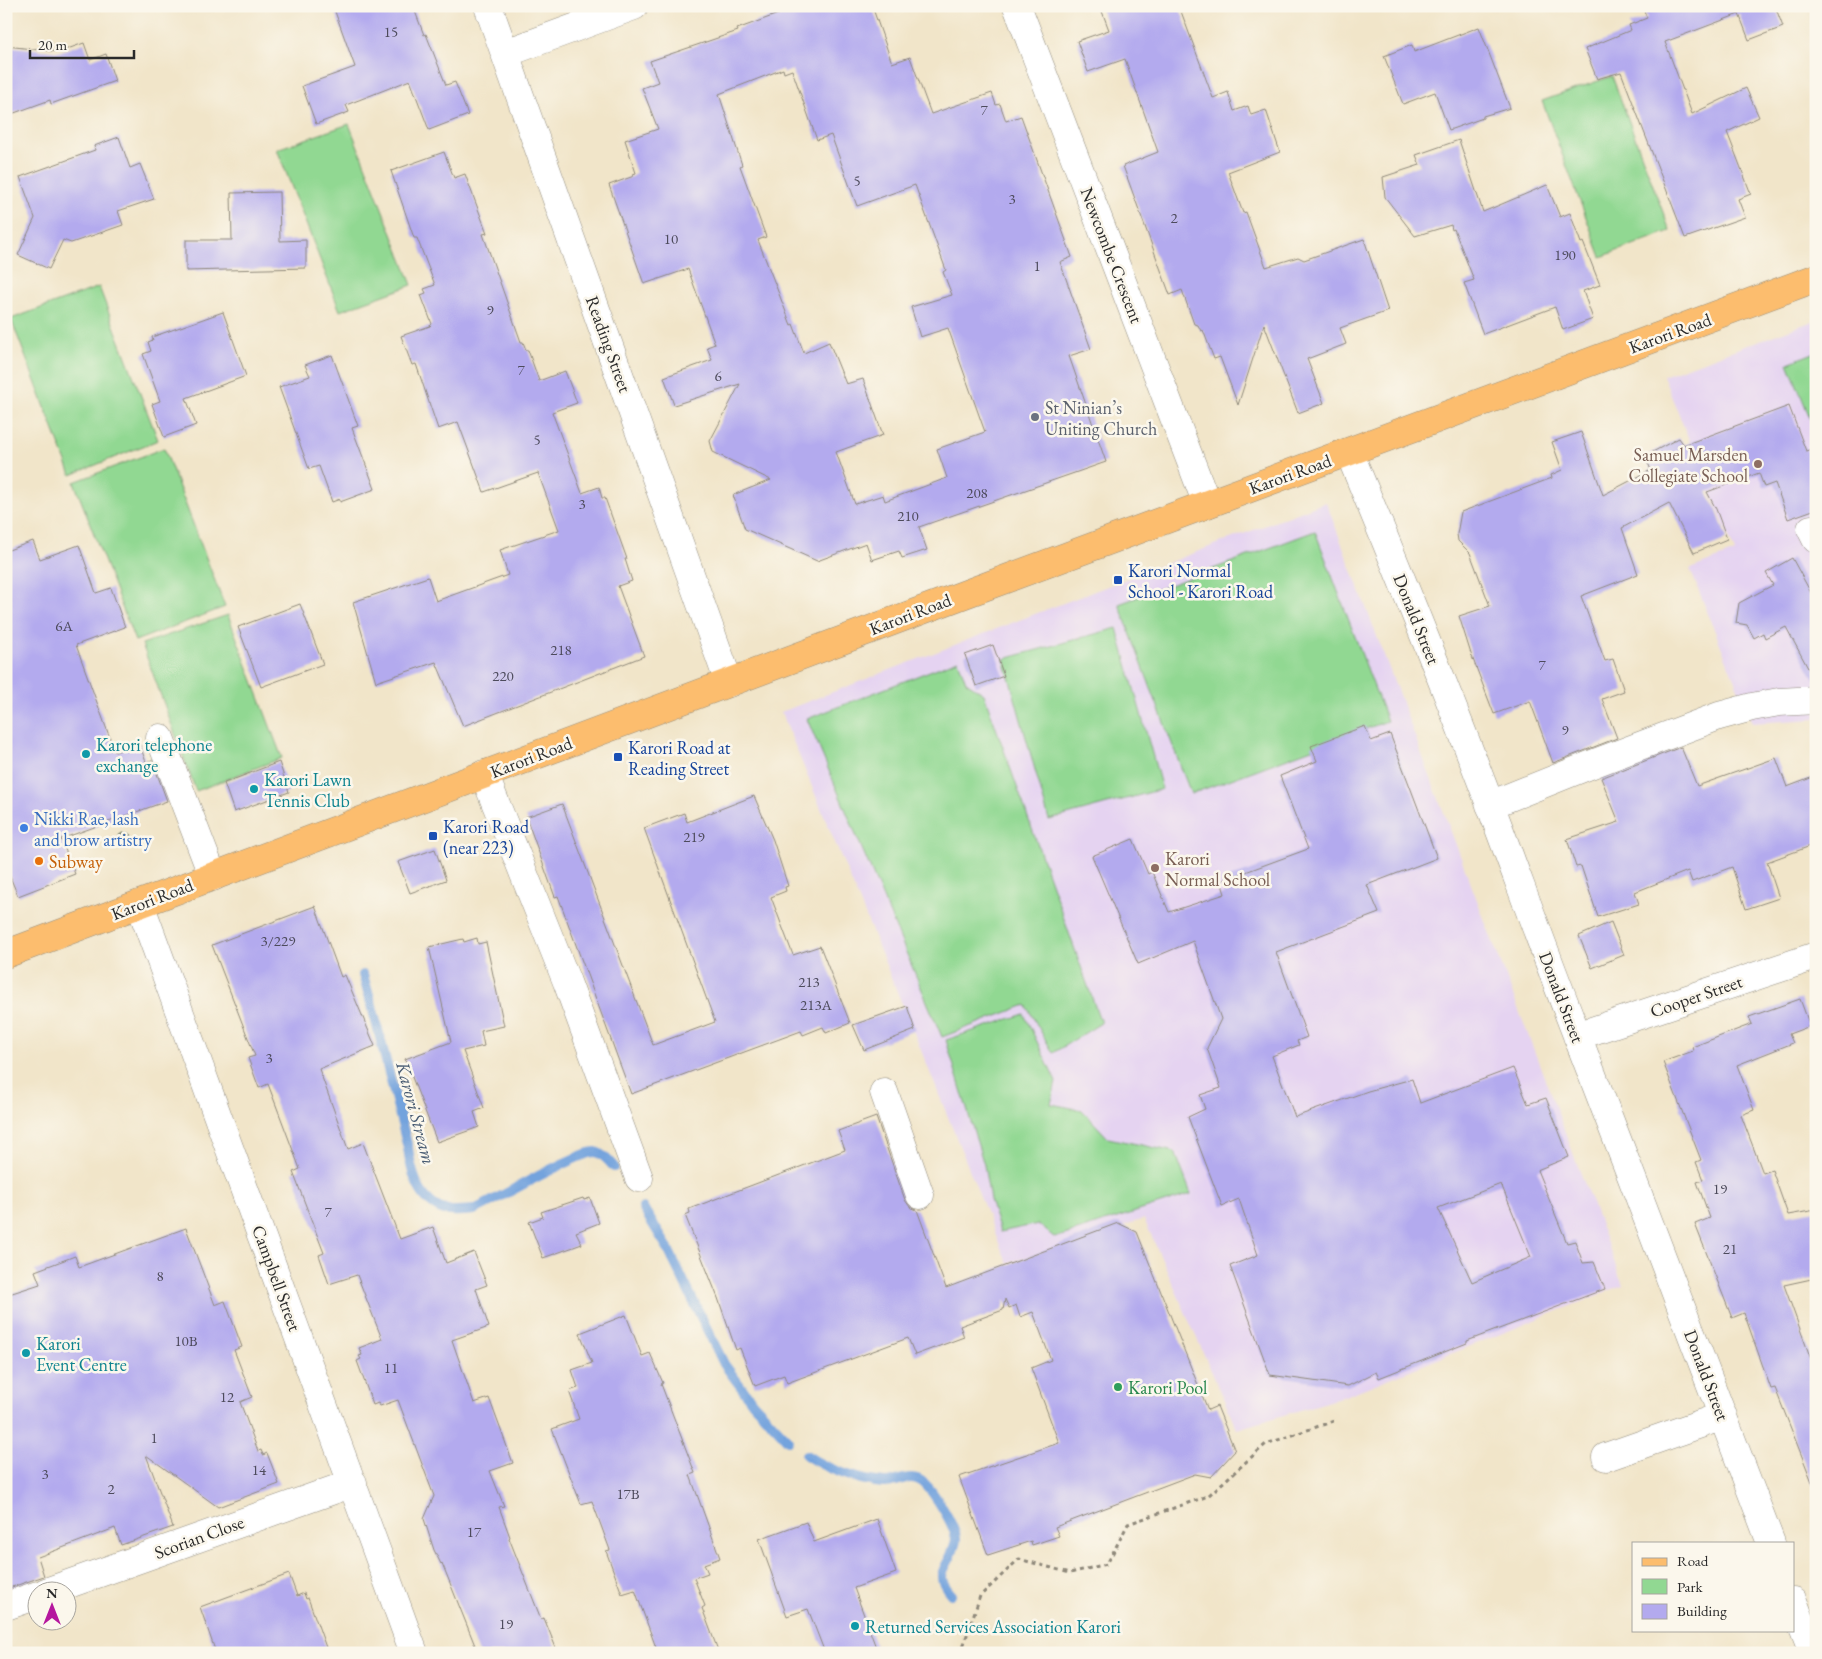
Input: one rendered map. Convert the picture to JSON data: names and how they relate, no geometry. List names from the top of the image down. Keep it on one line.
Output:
{"streets":{"main road":["Karori Road"],"street":["Newcombe Crescent","Reading Street","Donald Street","Cooper Street","Campbell Street","Scorian Close"]},"crossings":[["Newcombe Crescent","Karori Road"],["Karori Road","Reading Street"],["Karori Road","Donald Street"],["Karori Road","Campbell Street"],["Donald Street","Cooper Street"],["Campbell Street","Scorian Close"]],"water":["Karori Stream"],"places":{"other":["St Ninian’s Uniting Church","Samuel Marsden Collegiate School","Karori telephone exchange","Karori Lawn Tennis Club","Nikki Rae, lash and brow artistry","Subway","Karori Normal School","Karori Event Centre","Karori Pool","Returned Services Association Karori"],"transit":["Karori Normal School - Karori Road","Karori Road at Reading Street","Karori Road (near 223)"]},"house_numbers":["15","7","5","3","2","10","190","1","9","7","6","5","208","3","210","6A","218","7","220","9","219","3/229","213","213A","3","19","7","21","8","10B","11","12","1","14","3","2","17B","17","19"],"legend":["Road","Park","Building"],"scale_bar":"20 m","north":"top"}
